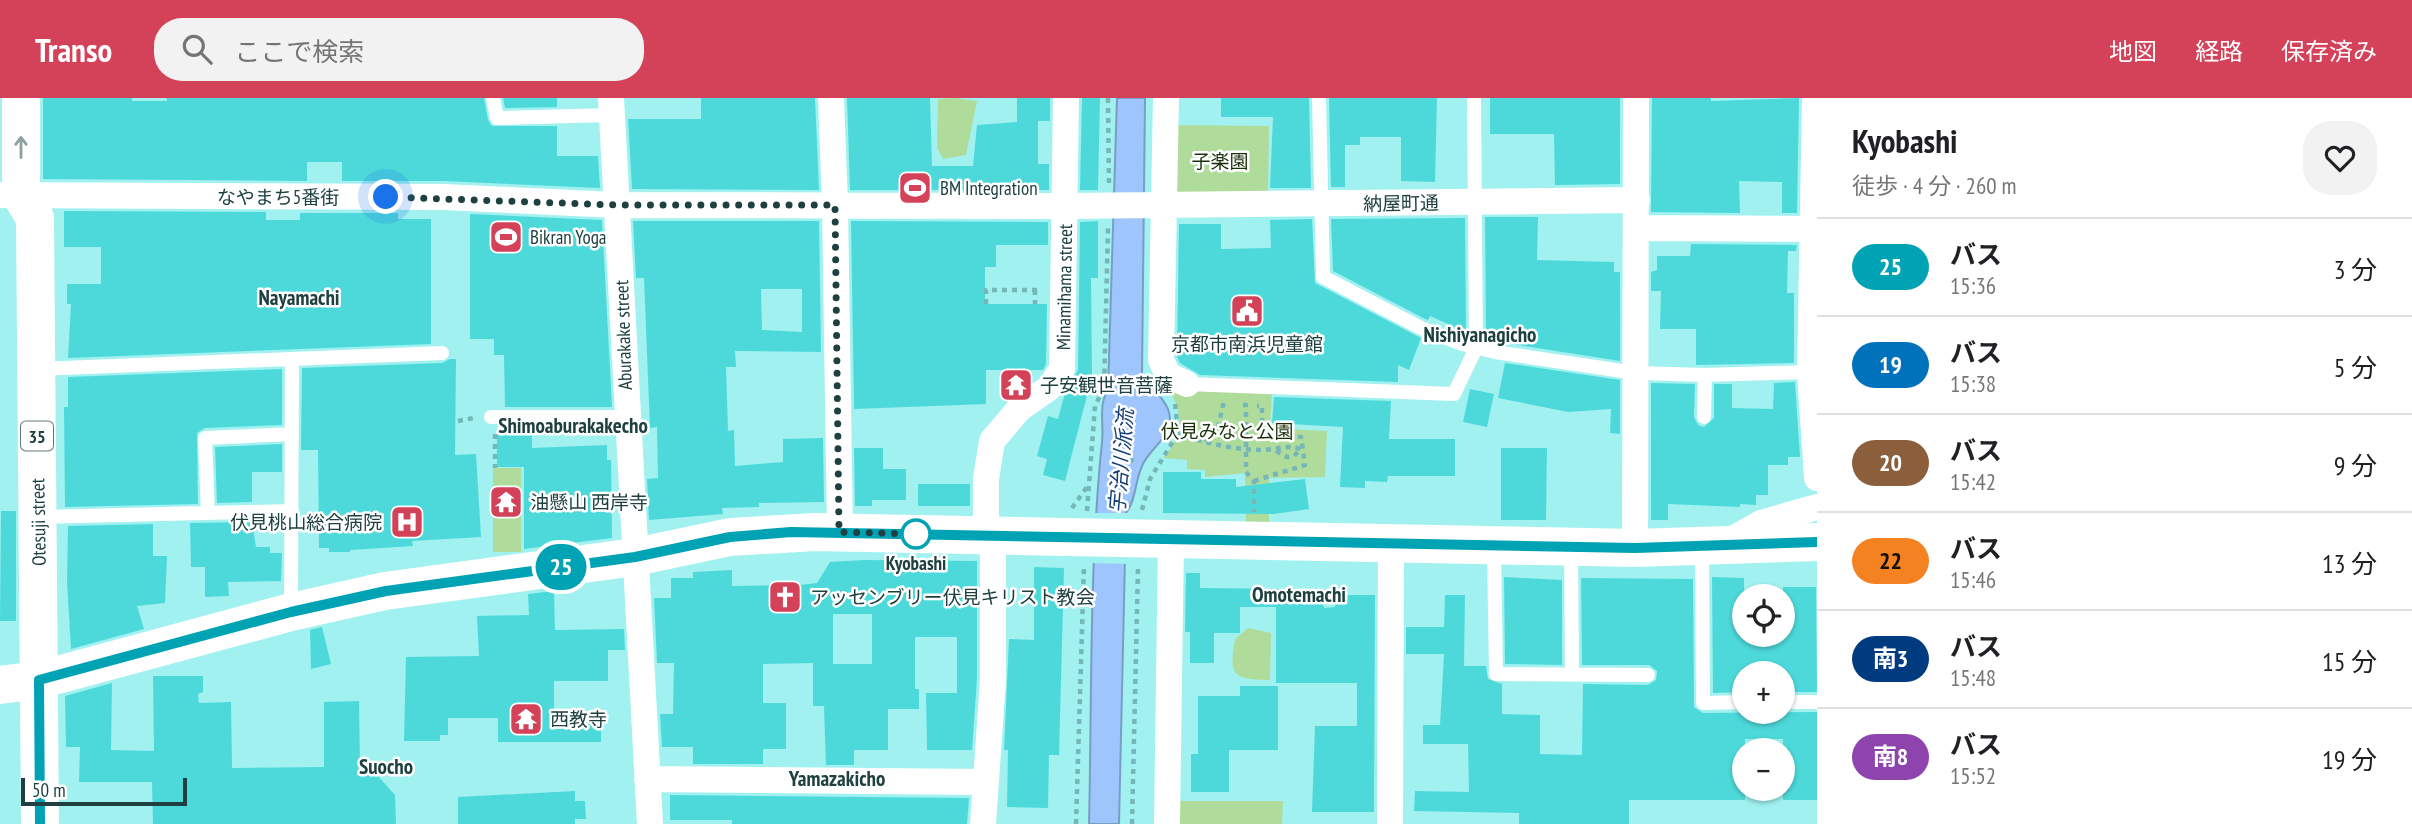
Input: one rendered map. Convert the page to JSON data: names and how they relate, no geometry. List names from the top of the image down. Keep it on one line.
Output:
{"streets":{"main road":["35","Otesuji street"],"street":["なやまち5番街","納屋町通","Minamihama street","Aburakake street"]},"crossings":[["なやまち5番街","Minamihama street"],["なやまち5番街","Aburakake street"],["なやまち5番街","Otesuji street"]],"districts":["Nayamachi","Nishiyanagicho","Shimoaburakakecho","Omotemachi","Suocho","Yamazakicho"],"water":["宇治川派流"],"parks":["子楽園","伏見みなと公園"],"places":{"sports":["BM Integration","Bikran Yoga"],"public building":["京都市南浜児童館"],"temple":["子安観世音菩薩","油懸山 西岸寺","西教寺"],"hospital":["伏見桃山総合病院"],"other":["Kyobashi"],"church":["アッセンブリー伏見キリスト教会"]},"lines":["bus line 25"],"scale_bar":"50 m","page":{"header":"Transo","search":"ここで検索","nav":["地図","経路","保存済み"],"on_map":"25","heading":["Kyobashi","徒歩 · 4 分 · 260 m"],"list":[{"mark":"25","name":"バス","note":"15:36","value":"3 分"},{"mark":"19","name":"バス","note":"15:38","value":"5 分"},{"mark":"20","name":"バス","note":"15:42","value":"9 分"},{"mark":"22","name":"バス","note":"15:46","value":"13 分"},{"mark":"南3","name":"バス","note":"15:48","value":"15 分"},{"mark":"南8","name":"バス","note":"15:52","value":"19 分"}],"map_buttons":["+","−"],"scale":"50 m"}}
